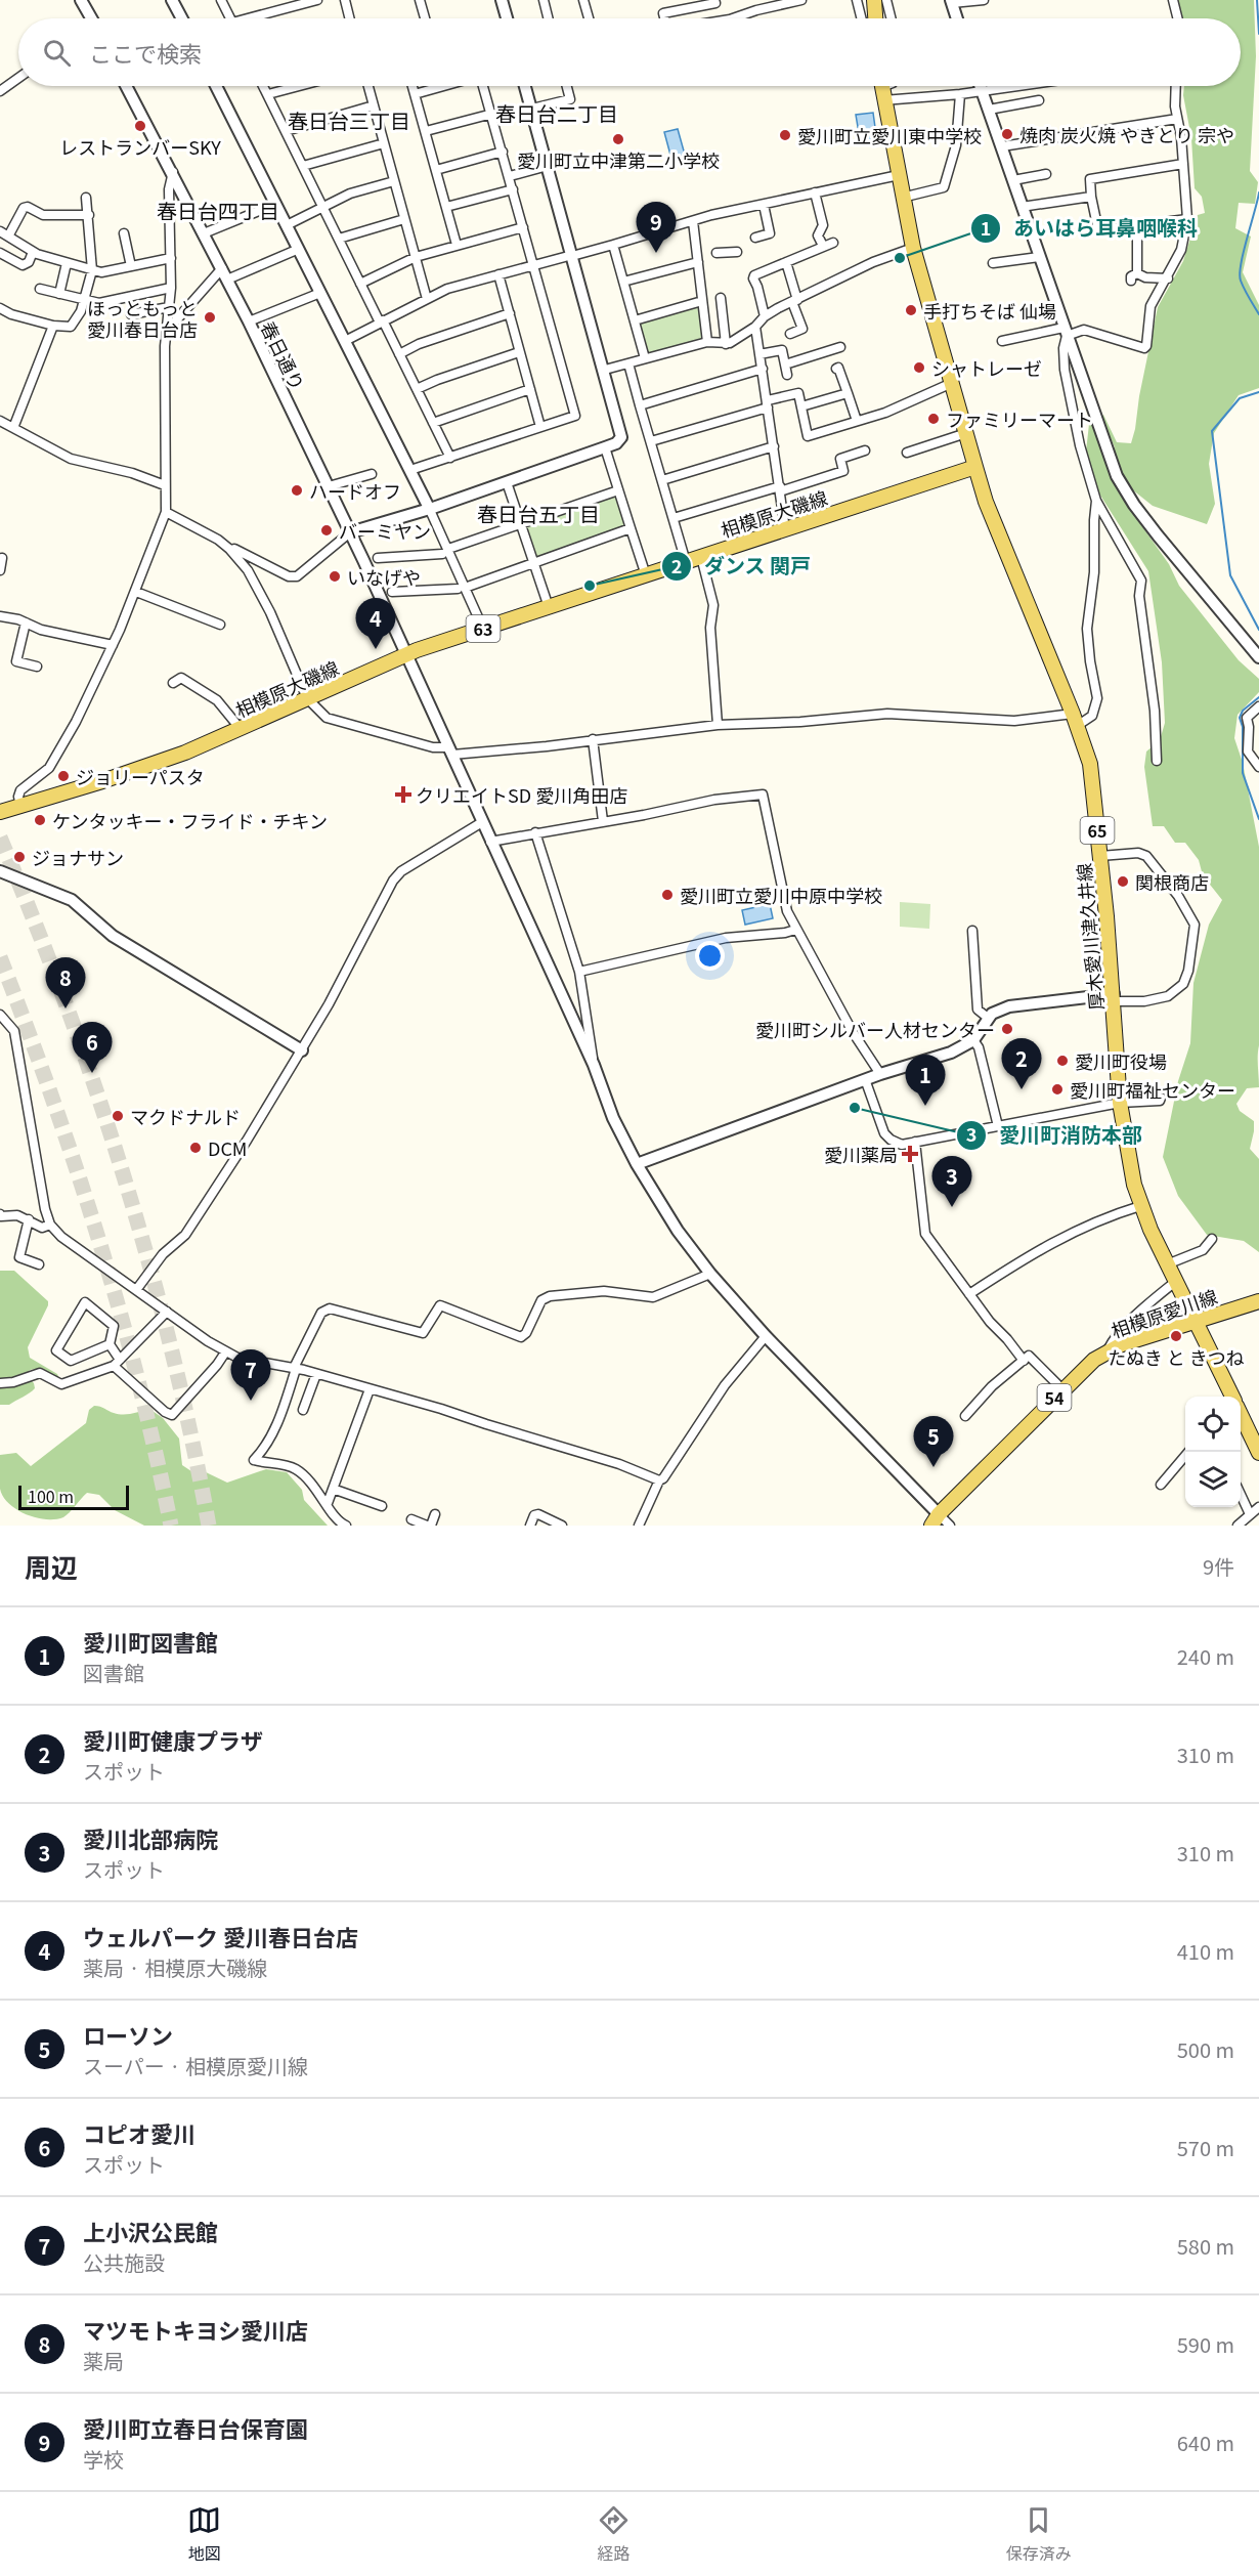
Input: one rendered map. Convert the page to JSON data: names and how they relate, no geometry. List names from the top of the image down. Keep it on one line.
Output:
{"streets":{"main road":["相模原大磯線","63","65","厚木愛川津久井線","相模原愛川線","54"],"street":["春日通り"]},"crossings":[["春日通り","相模原大磯線"],["春日通り","相模原愛川線"],["相模原大磯線","厚木愛川津久井線"],["厚木愛川津久井線","相模原愛川線"]],"districts":["春日台二丁目","春日台三丁目","春日台四丁目","春日台五丁目"],"places":{"other":["レストランバーSKY","焼肉 炭火焼 やきとり 宗や","愛川町立愛川東中学校","愛川町立中津第二小学校","あいはら耳鼻咽喉科","手打ちそば 仙場","ほっともっと 愛川春日台店","シャトレーゼ","ファミリーマート","ハードオフ","バーミヤン","いなげや","ダンス 関戸","ジョリーパスタ","ケンタッキー・フライド・チキン","ジョナサン","関根商店","愛川町立愛川中原中学校","愛川町シルバー人材センター","愛川町役場","愛川町福祉センター","愛川町消防本部","マクドナルド","DCM","たぬき と きつね"],"health":["クリエイトSD 愛川角田店","愛川薬局"]},"scale_bar":"100 m","page":{"search":"ここで検索","pins":["9","4","8","6","2","1","3","7","5"],"scale":"100 m","heading":["周辺","9件"],"list":[{"mark":"1","name":"愛川町図書館","note":"図書館","value":"240 m"},{"mark":"2","name":"愛川町健康プラザ","note":"スポット","value":"310 m"},{"mark":"3","name":"愛川北部病院","note":"スポット","value":"310 m"},{"mark":"4","name":"ウェルパーク 愛川春日台店","note":"薬局 · 相模原大磯線","value":"410 m"},{"mark":"5","name":"ローソン","note":"スーパー · 相模原愛川線","value":"500 m"},{"mark":"6","name":"コピオ愛川","note":"スポット","value":"570 m"},{"mark":"7","name":"上小沢公民館","note":"公共施設","value":"580 m"},{"mark":"8","name":"マツモトキヨシ愛川店","note":"薬局","value":"590 m"},{"mark":"9","name":"愛川町立春日台保育園","note":"学校","value":"640 m"}],"nav":["地図","経路","保存済み"]}}
